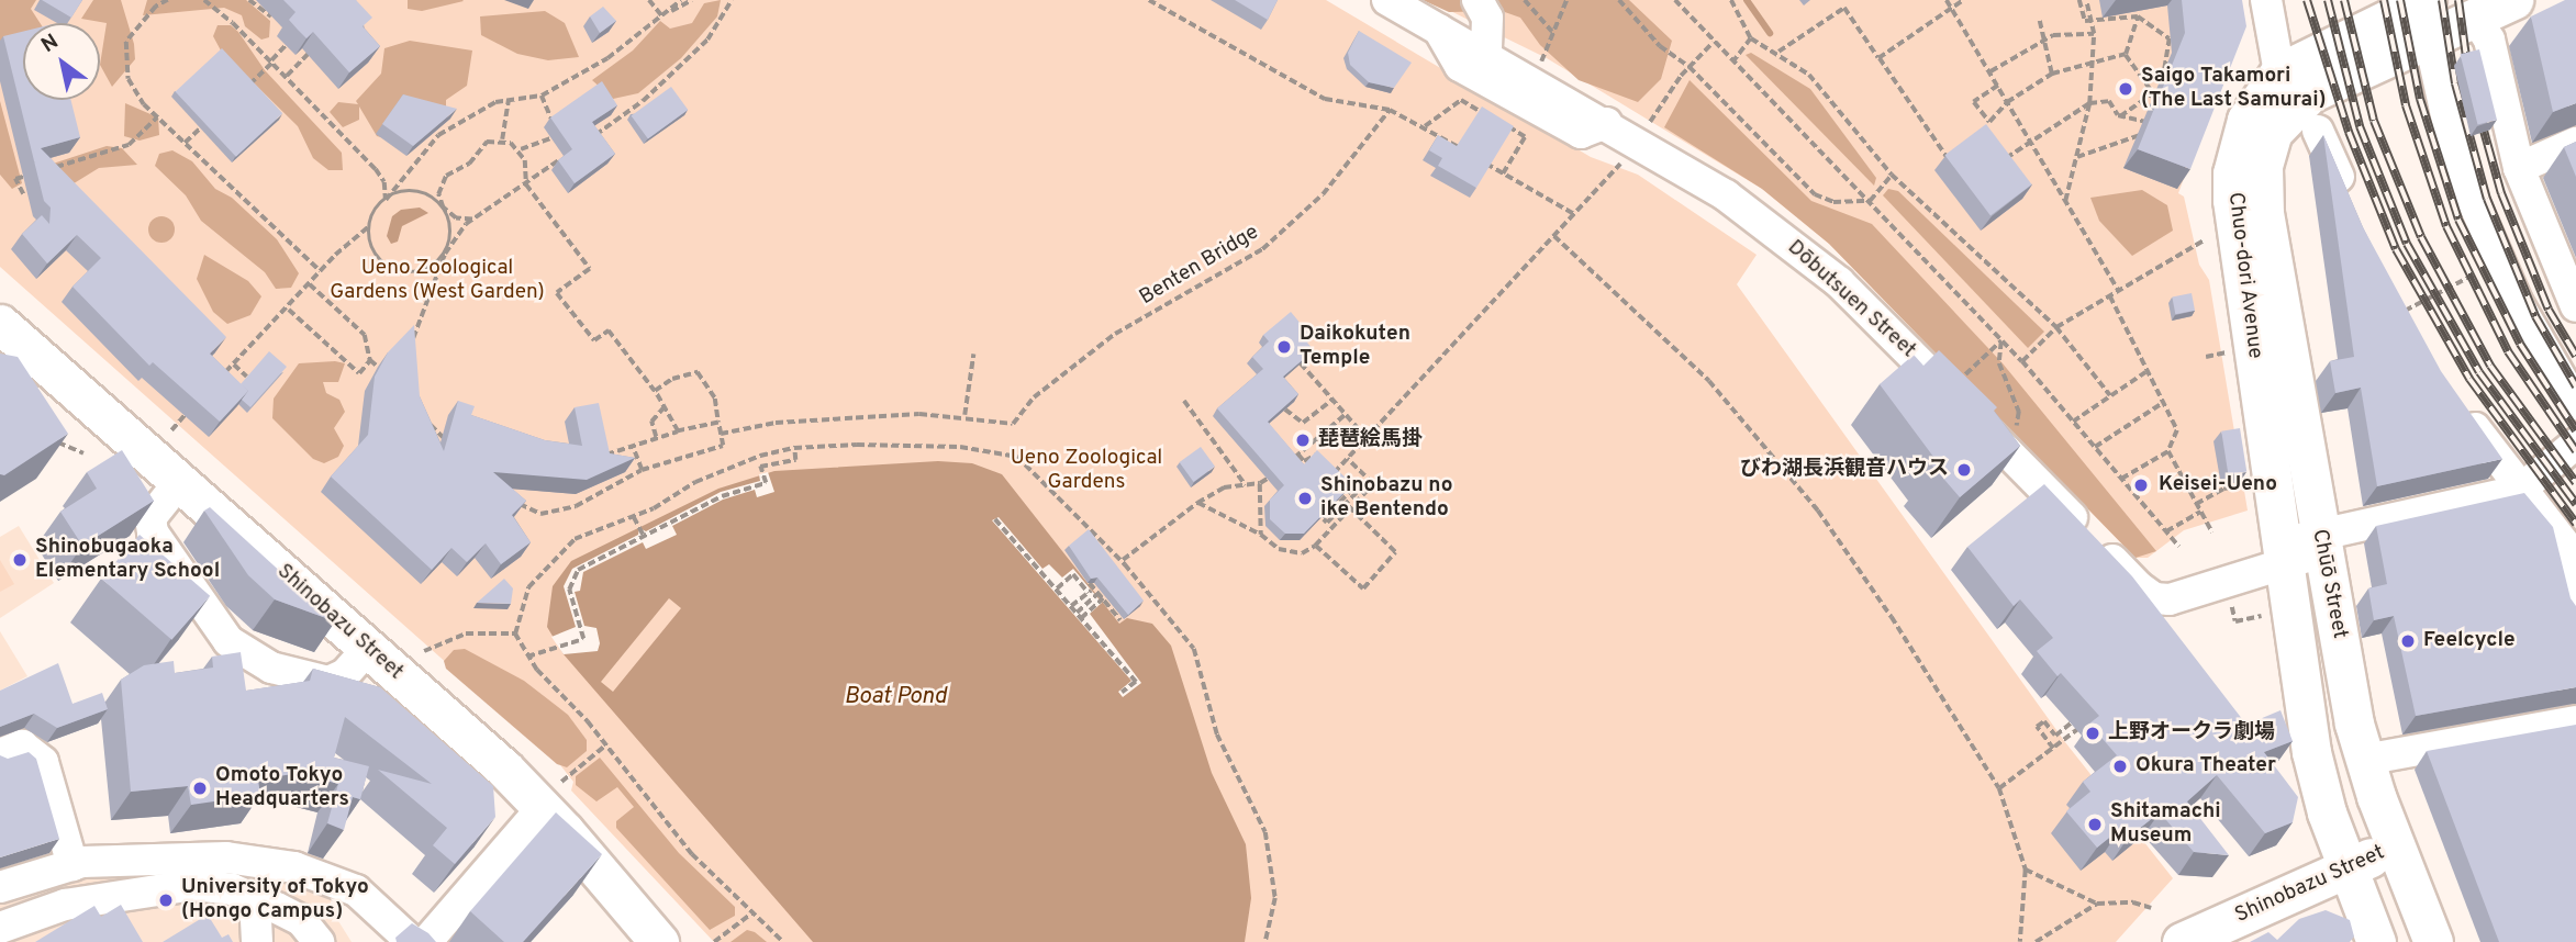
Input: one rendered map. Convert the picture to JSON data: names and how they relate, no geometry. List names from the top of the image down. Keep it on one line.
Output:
{"streets":{"main road":["Chuo-dori Avenue","Chūō Street","Shinobazu Street"],"street":["Dōbutsuen Street"],"path":["Benten Bridge"]},"crossings":[["Chuo-dori Avenue","Dōbutsuen Street"],["Chuo-dori Avenue","Chūō Street"],["Dōbutsuen Street","Chūō Street"],["Chūō Street","Shinobazu Street"]],"water":["Boat Pond"],"parks":["Ueno Zoological Gardens (West Garden)","Ueno Zoological Gardens"],"places":["Saigo Takamori (The Last Samurai)","Daikokuten Temple","琵琶絵馬掛","びわ湖長浜観音ハウス","Keisei-Ueno","Shinobazu no ike Bentendo","Shinobugaoka Elementary School","Feelcycle","上野オークラ劇場","Okura Theater","Omoto Tokyo Headquarters","Shitamachi Museum","University of Tokyo (Hongo Campus)"],"north":"top left"}
